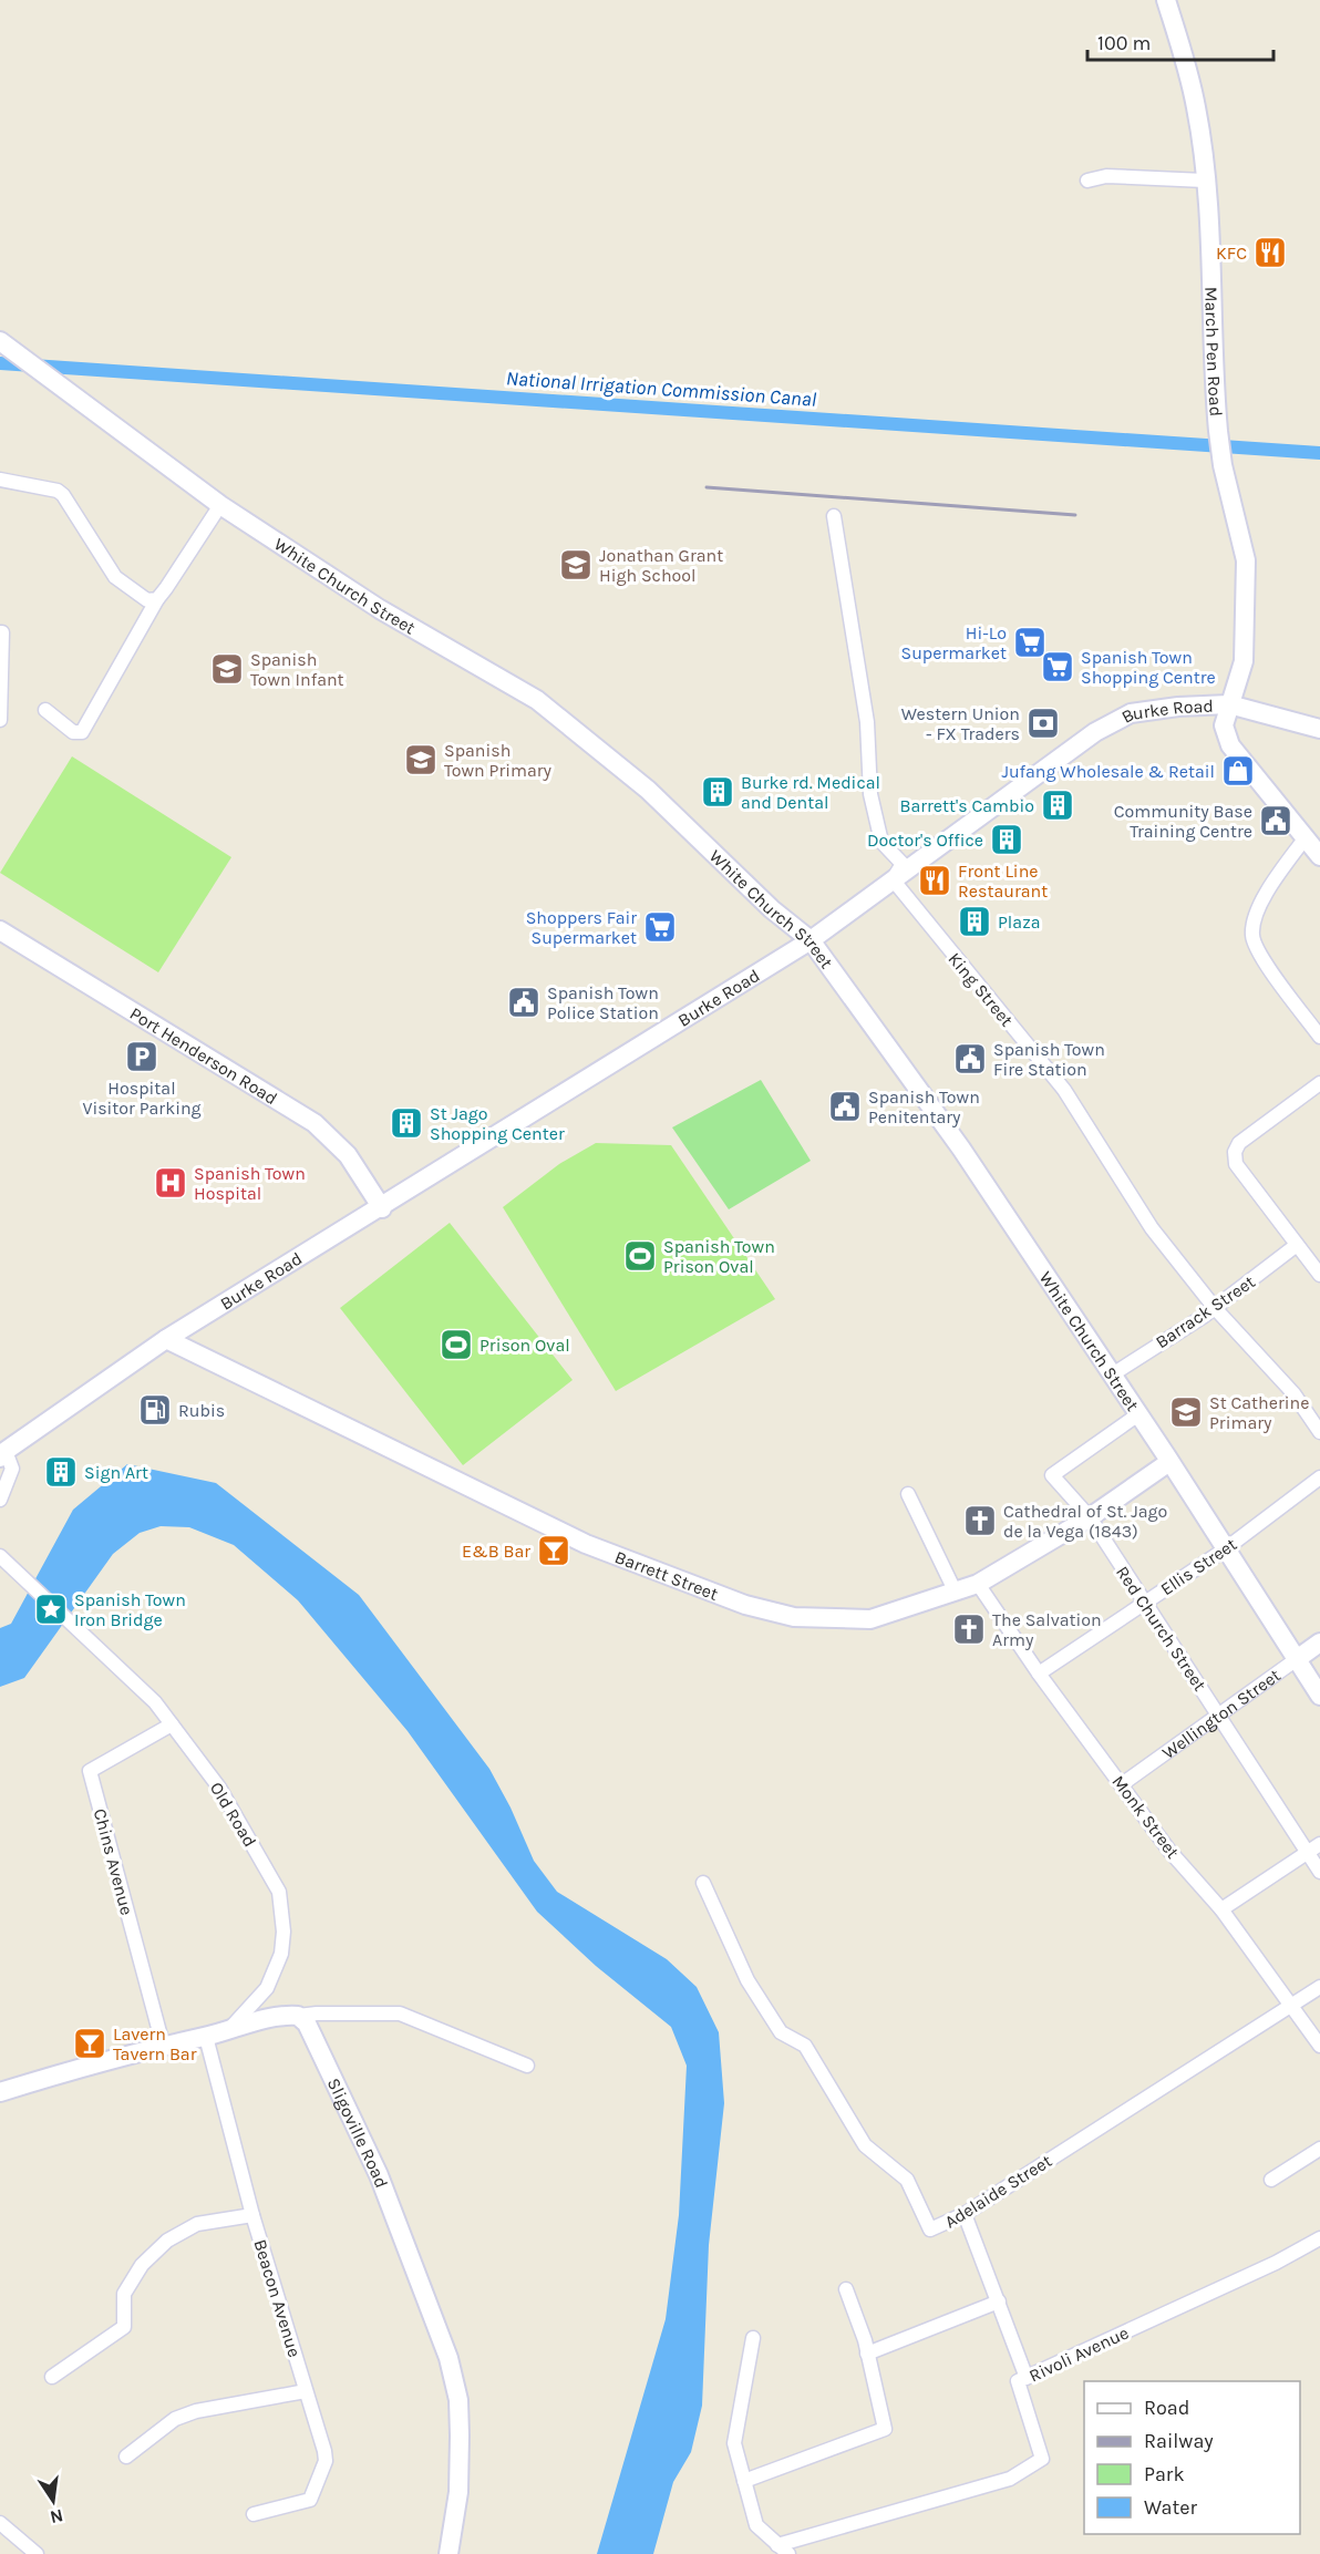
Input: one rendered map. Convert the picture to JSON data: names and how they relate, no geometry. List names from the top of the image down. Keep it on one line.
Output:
{"streets":{"street":["March Pen Road","White Church Street","Burke Road","King Street","Port Henderson Road","Barrack Street","Ellis Street","Barrett Street","Red Church Street","Wellington Street","Old Road","Monk Street","Chins Avenue","Sligoville Road","Adelaide Street","Beacon Avenue","Rivoli Avenue"]},"crossings":[["March Pen Road","Burke Road"],["White Church Street","Burke Road"],["White Church Street","Barrack Street"],["White Church Street","Ellis Street"],["White Church Street","Barrett Street"],["White Church Street","Red Church Street"],["White Church Street","Wellington Street"],["Burke Road","King Street"],["Burke Road","Port Henderson Road"],["Burke Road","Barrett Street"],["King Street","Barrack Street"],["Ellis Street","Red Church Street"],["Ellis Street","Monk Street"],["Barrett Street","Red Church Street"],["Barrett Street","Monk Street"],["Red Church Street","Wellington Street"],["Wellington Street","Monk Street"],["Old Road","Chins Avenue"],["Monk Street","Adelaide Street"]],"water":["National Irrigation Commission Canal"],"places":{"restaurant":["KFC","Front Line Restaurant"],"school or university":["Jonathan Grant High School","Spanish Town Infant","Spanish Town Primary","St Catherine Primary"],"supermarket":["Hi-Lo Supermarket","Spanish Town Shopping Centre","Shoppers Fair Supermarket"],"bank":["Western Union - FX Traders"],"shop":["Jufang Wholesale & Retail"],"building":["Burke rd. Medical and Dental","Barrett's Cambio","Doctor's Office","Plaza","St Jago Shopping Center","Sign Art"],"public building":["Community Base Training Centre","Spanish Town Police Station","Spanish Town Fire Station","Spanish Town Penitentary"],"parking":["Hospital Visitor Parking"],"hospital":["Spanish Town Hospital"],"sports":["Spanish Town Prison Oval","Prison Oval"],"fuel station":["Rubis"],"church":["Cathedral of St. Jago de la Vega (1843)","The Salvation Army"],"bar":["E&B Bar","Lavern Tavern Bar"],"place":["Spanish Town Iron Bridge"]},"legend":["Road","Railway","Park","Water"],"scale_bar":"100 m","north":"bottom"}
